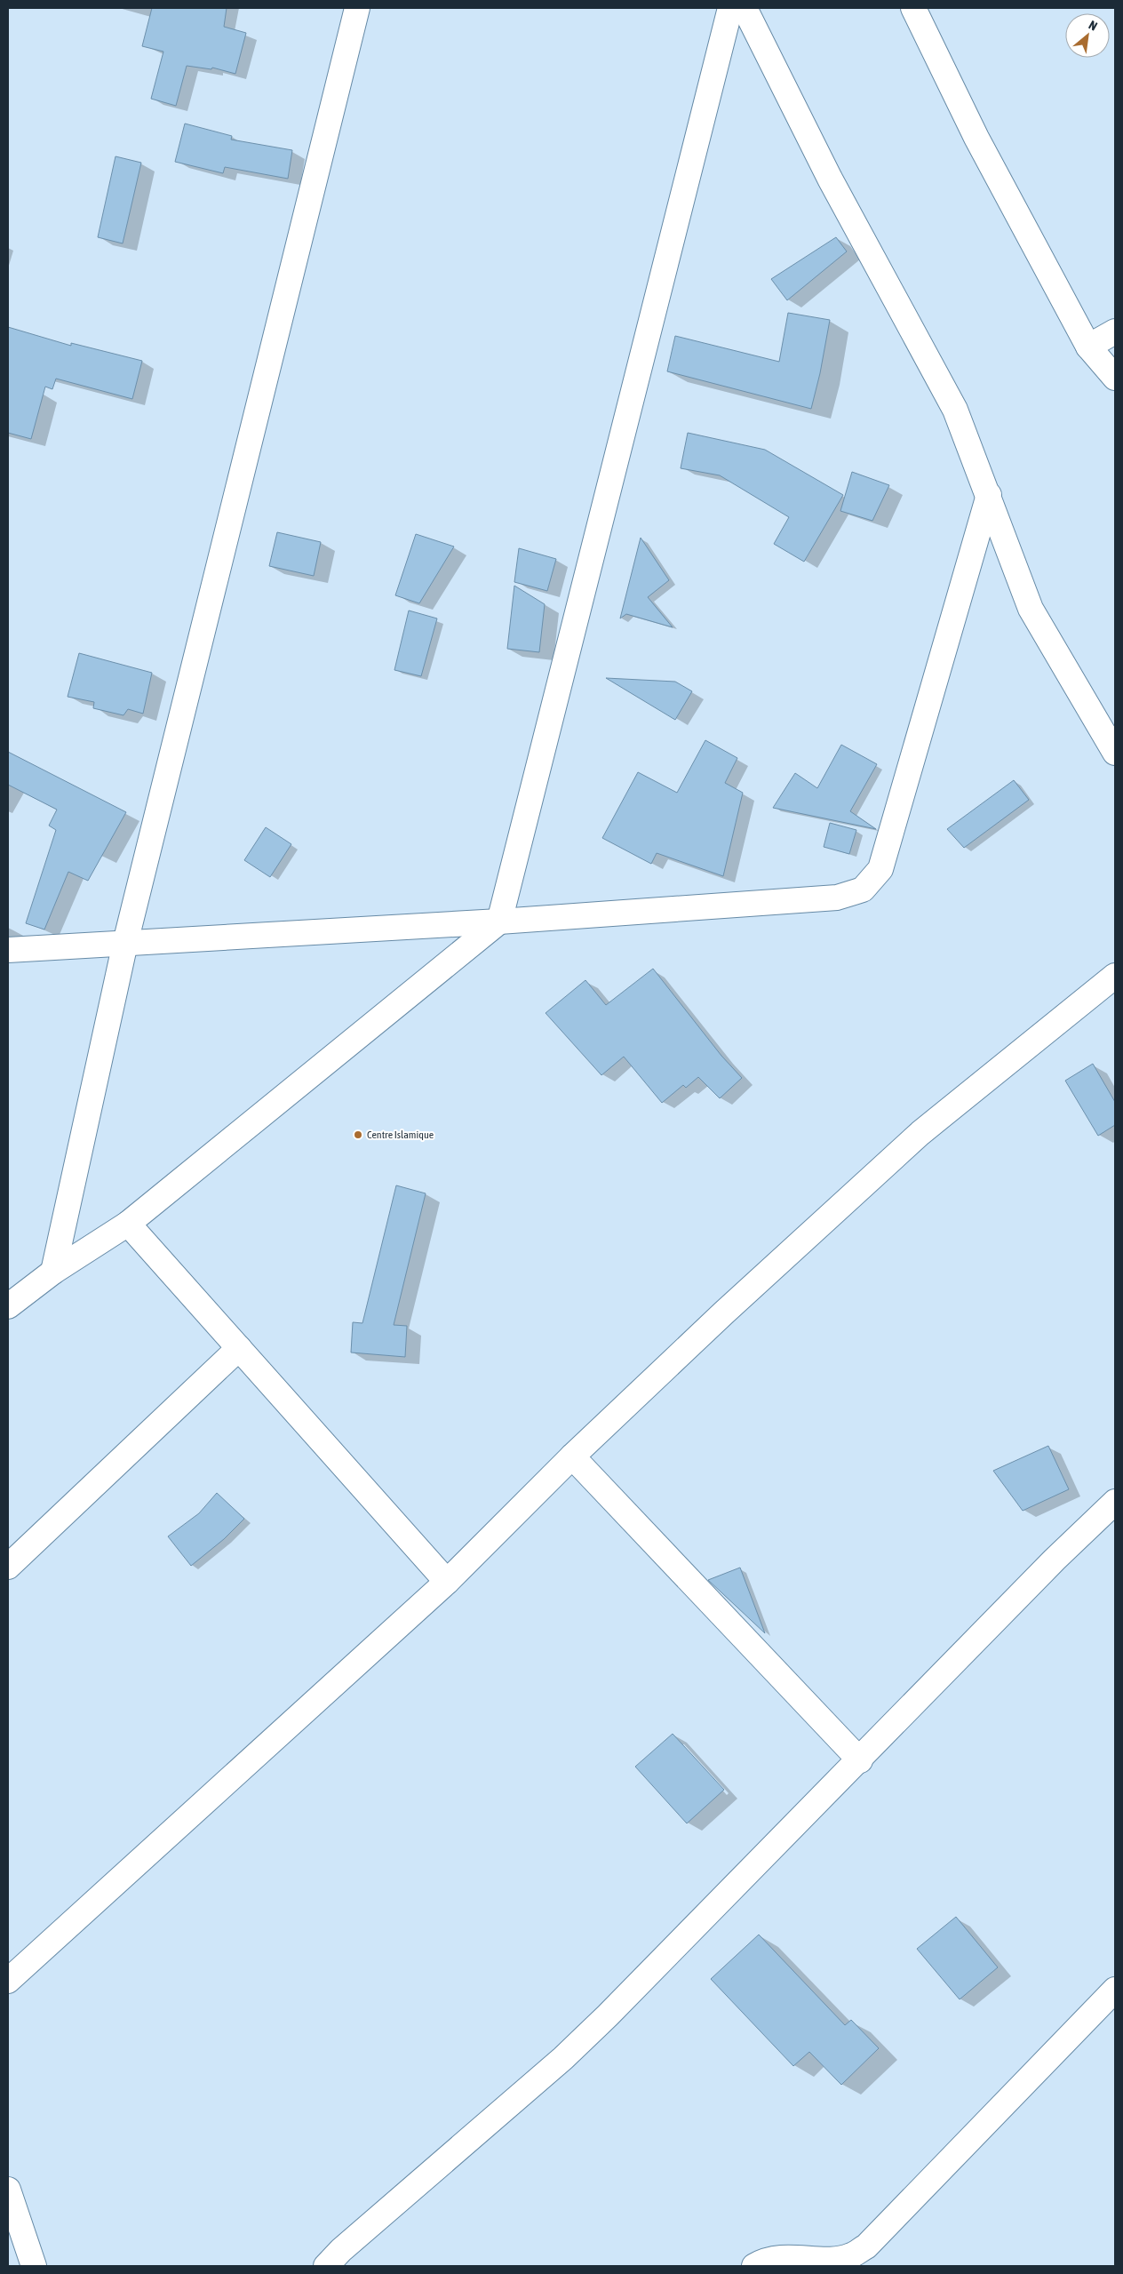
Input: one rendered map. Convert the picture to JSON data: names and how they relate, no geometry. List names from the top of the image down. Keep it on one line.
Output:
{"places":["Centre Islamique"],"north":"top right"}
